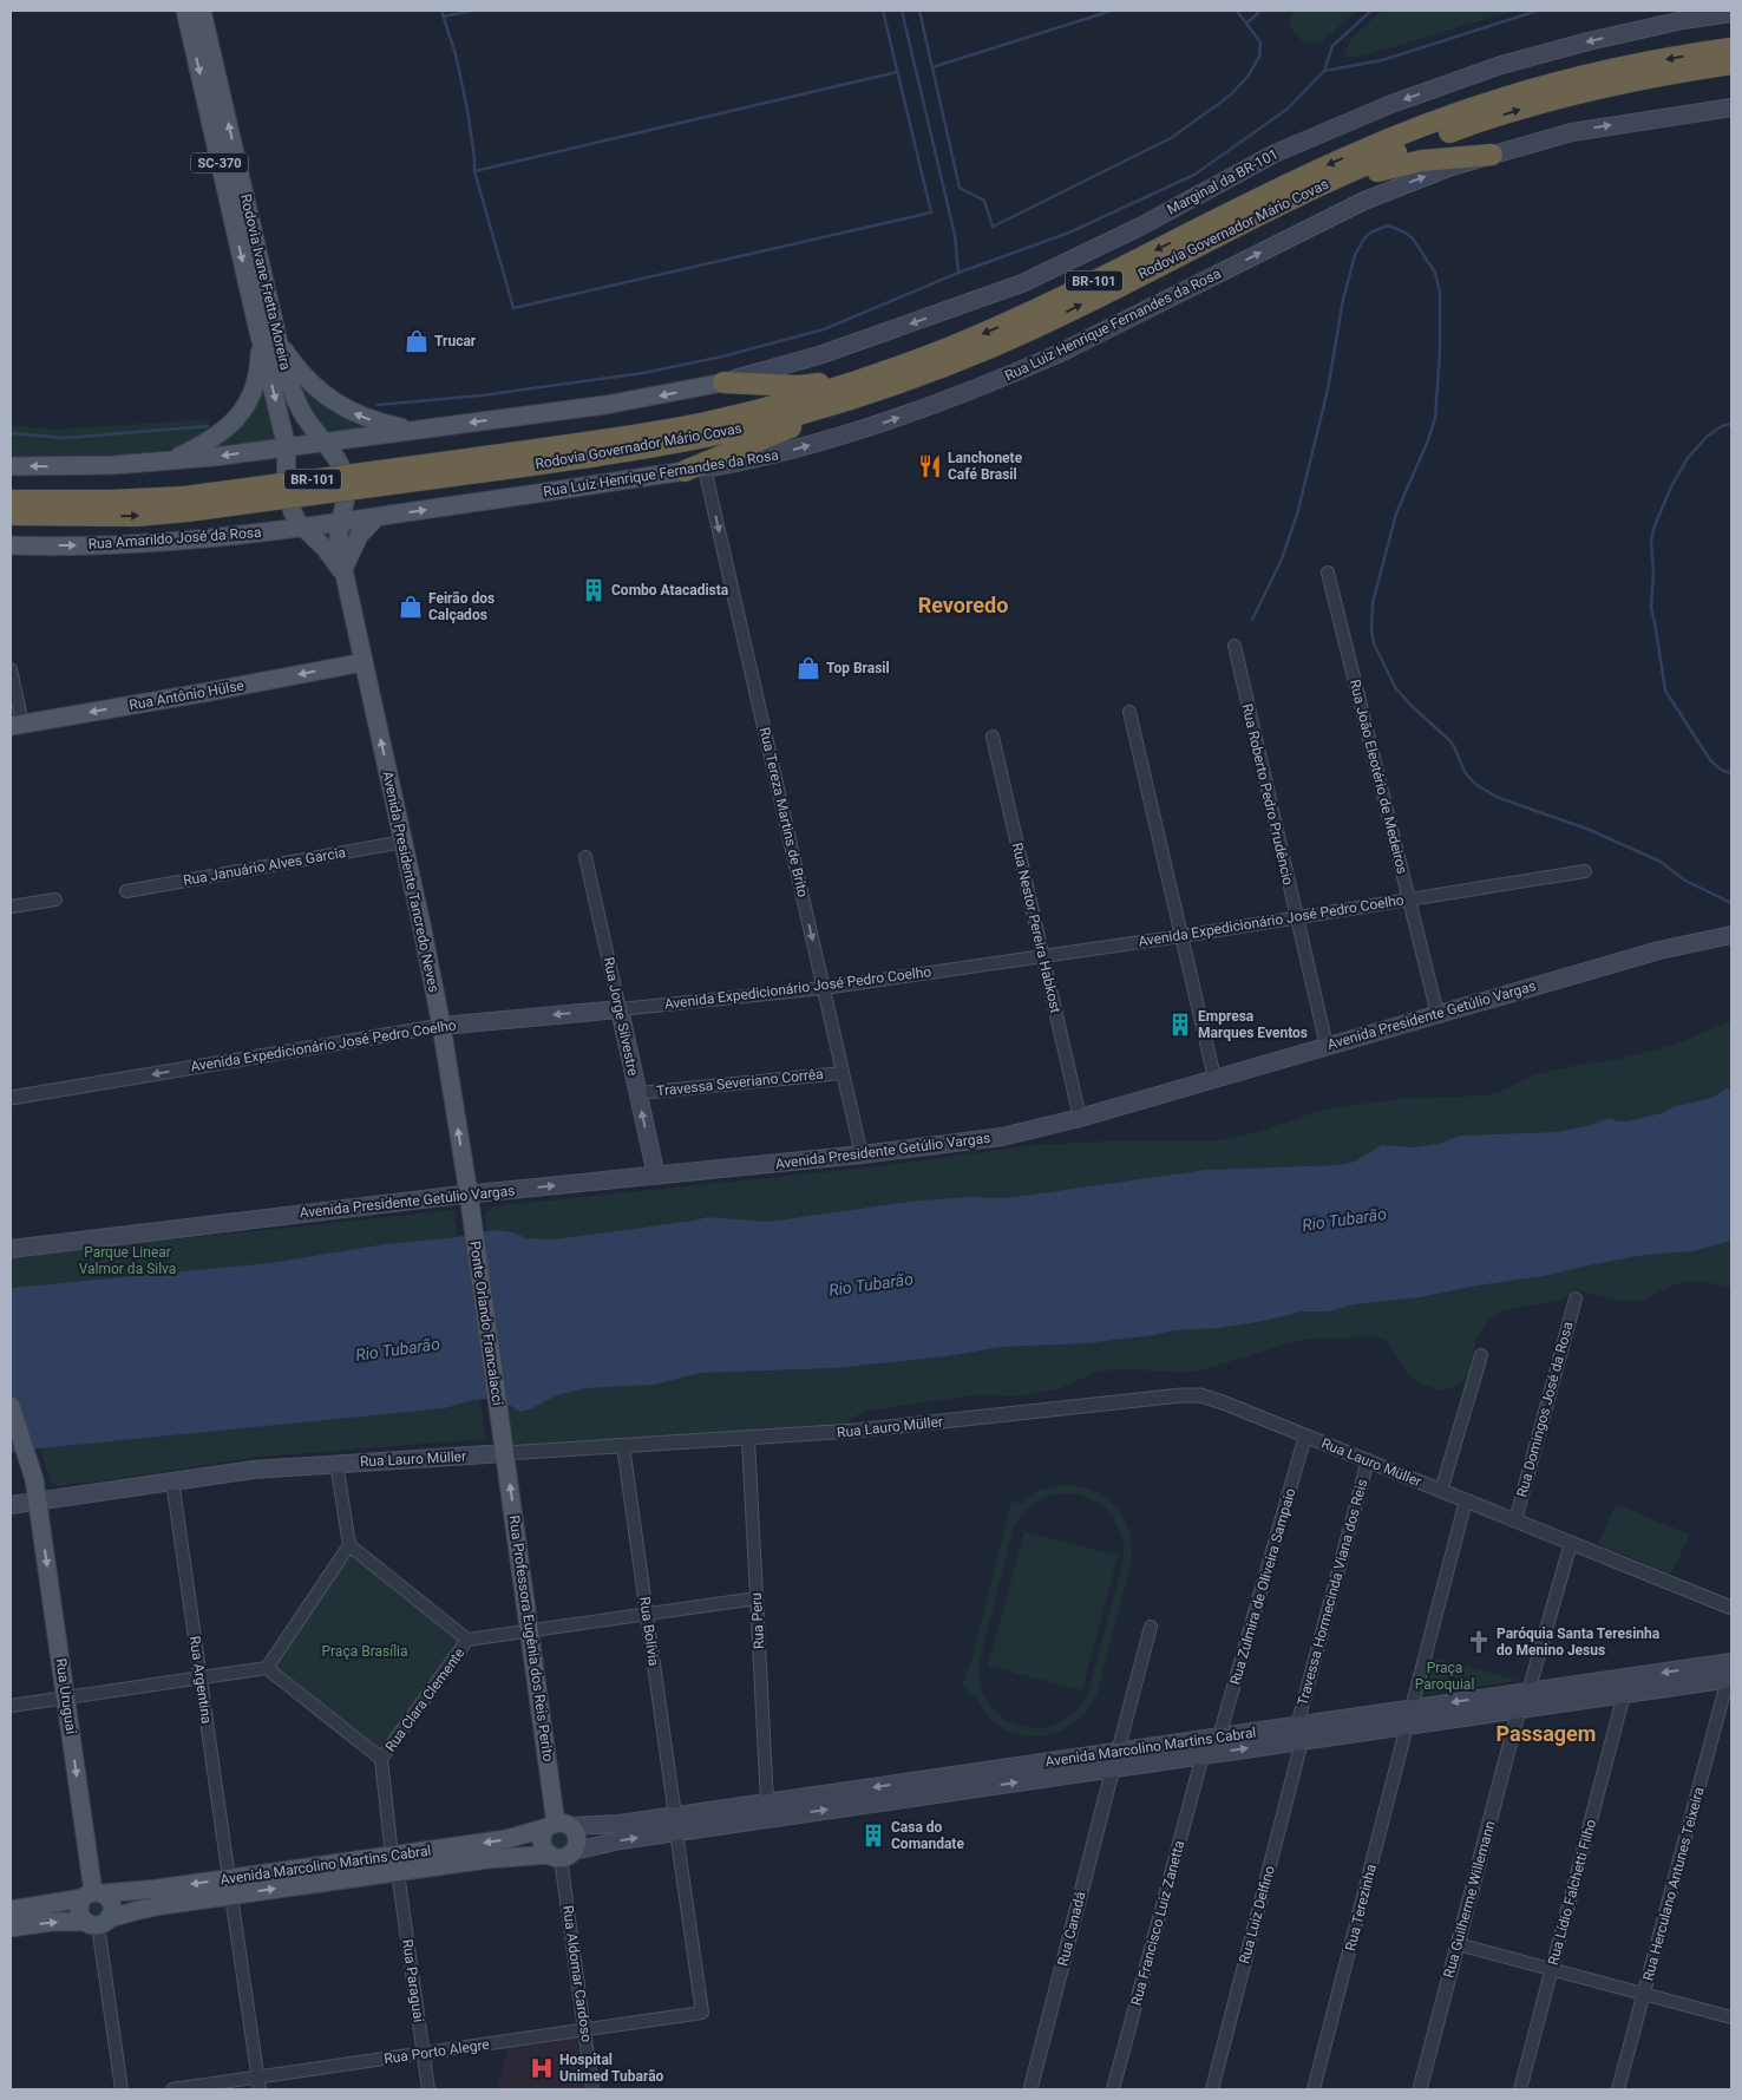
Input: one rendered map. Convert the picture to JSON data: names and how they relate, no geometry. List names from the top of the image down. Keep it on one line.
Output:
{"streets":{"highway":["Rodovia Governador Mário Covas","BR-101"],"main road":["SC-370","Marginal da BR-101","Rodovia Ivane Fretta Moreira","Rua Luiz Henrique Fernandes da Rosa","Rua Amarildo José da Rosa","Rua Antônio Hülse","Avenida Presidente Tancredo Neves","Avenida Expedicionário José Pedro Coelho","Avenida Presidente Getúlio Vargas","Rua Jorge Silvestre","Ponte Orlando Francalacci","Rua Lauro Müller","Rua Professora Eugênia dos Reis Perito","Rua Uruguai","Avenida Marcolino Martins Cabral"],"street":["Rua João Eleotério de Medeiros","Rua Roberto Pedro Prudêncio","Rua Tereza Martins de Brito","Rua Januário Alves Garcia","Rua Nestor Pereira Habkost","Travessa Severiano Corrêa","Rua Domingos José da Rosa","Rua Zulmira de Oliveira Sampaio","Travessa Hormecinda Viana dos Reis","Rua Peru","Rua Bolívia","Rua Argentina","Rua Clara Clemente","Rua Herculano Antunes Teixeira","Rua Lídio Falchetti Filho","Rua Guilherme Willemann","Rua Terezinha","Rua Luiz Delfino","Rua Francisco Luiz Zanetta","Rua Canadá","Rua Aldomar Cardoso","Rua Paraguai","Rua Porto Alegre"]},"crossings":[["Rodovia Ivane Fretta Moreira","Rua Luiz Henrique Fernandes da Rosa"],["Rodovia Ivane Fretta Moreira","Rua Amarildo José da Rosa"],["Rodovia Ivane Fretta Moreira","Avenida Presidente Tancredo Neves"],["Rua Luiz Henrique Fernandes da Rosa","Rua Amarildo José da Rosa"],["Rua Luiz Henrique Fernandes da Rosa","Rua Tereza Martins de Brito"],["Rua Luiz Henrique Fernandes da Rosa","Avenida Presidente Tancredo Neves"],["Rua Amarildo José da Rosa","Avenida Presidente Tancredo Neves"],["Rua Antônio Hülse","Avenida Presidente Tancredo Neves"],["Rua João Eleotério de Medeiros","Avenida Expedicionário José Pedro Coelho"],["Rua João Eleotério de Medeiros","Avenida Presidente Getúlio Vargas"],["Rua Roberto Pedro Prudêncio","Avenida Expedicionário José Pedro Coelho"],["Rua Roberto Pedro Prudêncio","Avenida Presidente Getúlio Vargas"],["Rua Tereza Martins de Brito","Avenida Expedicionário José Pedro Coelho"],["Rua Tereza Martins de Brito","Avenida Presidente Getúlio Vargas"],["Rua Tereza Martins de Brito","Travessa Severiano Corrêa"],["Rua Januário Alves Garcia","Avenida Presidente Tancredo Neves"],["Avenida Presidente Tancredo Neves","Avenida Expedicionário José Pedro Coelho"],["Avenida Presidente Tancredo Neves","Avenida Presidente Getúlio Vargas"],["Avenida Presidente Tancredo Neves","Ponte Orlando Francalacci"],["Avenida Expedicionário José Pedro Coelho","Rua Nestor Pereira Habkost"],["Avenida Expedicionário José Pedro Coelho","Rua Jorge Silvestre"],["Rua Nestor Pereira Habkost","Avenida Presidente Getúlio Vargas"],["Avenida Presidente Getúlio Vargas","Rua Jorge Silvestre"],["Avenida Presidente Getúlio Vargas","Ponte Orlando Francalacci"],["Rua Jorge Silvestre","Travessa Severiano Corrêa"],["Ponte Orlando Francalacci","Rua Lauro Müller"],["Ponte Orlando Francalacci","Rua Professora Eugênia dos Reis Perito"],["Rua Domingos José da Rosa","Rua Lauro Müller"],["Rua Lauro Müller","Rua Zulmira de Oliveira Sampaio"],["Rua Lauro Müller","Travessa Hormecinda Viana dos Reis"],["Rua Lauro Müller","Rua Peru"],["Rua Lauro Müller","Rua Bolívia"],["Rua Lauro Müller","Rua Professora Eugênia dos Reis Perito"],["Rua Lauro Müller","Rua Argentina"],["Rua Lauro Müller","Rua Uruguai"],["Rua Zulmira de Oliveira Sampaio","Avenida Marcolino Martins Cabral"],["Travessa Hormecinda Viana dos Reis","Avenida Marcolino Martins Cabral"],["Travessa Hormecinda Viana dos Reis","Rua Luiz Delfino"],["Rua Peru","Avenida Marcolino Martins Cabral"],["Rua Bolívia","Avenida Marcolino Martins Cabral"],["Rua Bolívia","Rua Porto Alegre"],["Rua Professora Eugênia dos Reis Perito","Avenida Marcolino Martins Cabral"],["Rua Argentina","Avenida Marcolino Martins Cabral"],["Rua Argentina","Rua Porto Alegre"],["Rua Uruguai","Avenida Marcolino Martins Cabral"],["Rua Clara Clemente","Rua Paraguai"],["Avenida Marcolino Martins Cabral","Rua Herculano Antunes Teixeira"],["Avenida Marcolino Martins Cabral","Rua Lídio Falchetti Filho"],["Avenida Marcolino Martins Cabral","Rua Guilherme Willemann"],["Avenida Marcolino Martins Cabral","Rua Terezinha"],["Avenida Marcolino Martins Cabral","Rua Luiz Delfino"],["Avenida Marcolino Martins Cabral","Rua Francisco Luiz Zanetta"],["Avenida Marcolino Martins Cabral","Rua Canadá"],["Avenida Marcolino Martins Cabral","Rua Aldomar Cardoso"],["Avenida Marcolino Martins Cabral","Rua Paraguai"],["Rua Aldomar Cardoso","Rua Porto Alegre"],["Rua Paraguai","Rua Porto Alegre"]],"one_way":["Marginal da BR-101","Rua Luiz Henrique Fernandes da Rosa","Rua Antônio Hülse","Rua Tereza Martins de Brito","Avenida Presidente Tancredo Neves","Avenida Expedicionário José Pedro Coelho","Rua Professora Eugênia dos Reis Perito","Rua Uruguai"],"districts":["Revoredo","Passagem"],"water":["Rio Tubarão"],"parks":["Parque Linear Valmor da Silva","Praça Brasília","Praça Paroquial"],"places":{"shop":["Trucar","Feirão dos Calçados","Top Brasil"],"restaurant":["Lanchonete Café Brasil"],"building":["Combo Atacadista","Empresa Marques Eventos","Casa do Comandate"],"church":["Paróquia Santa Teresinha do Menino Jesus"],"hospital":["Hospital Unimed Tubarão"]}}
